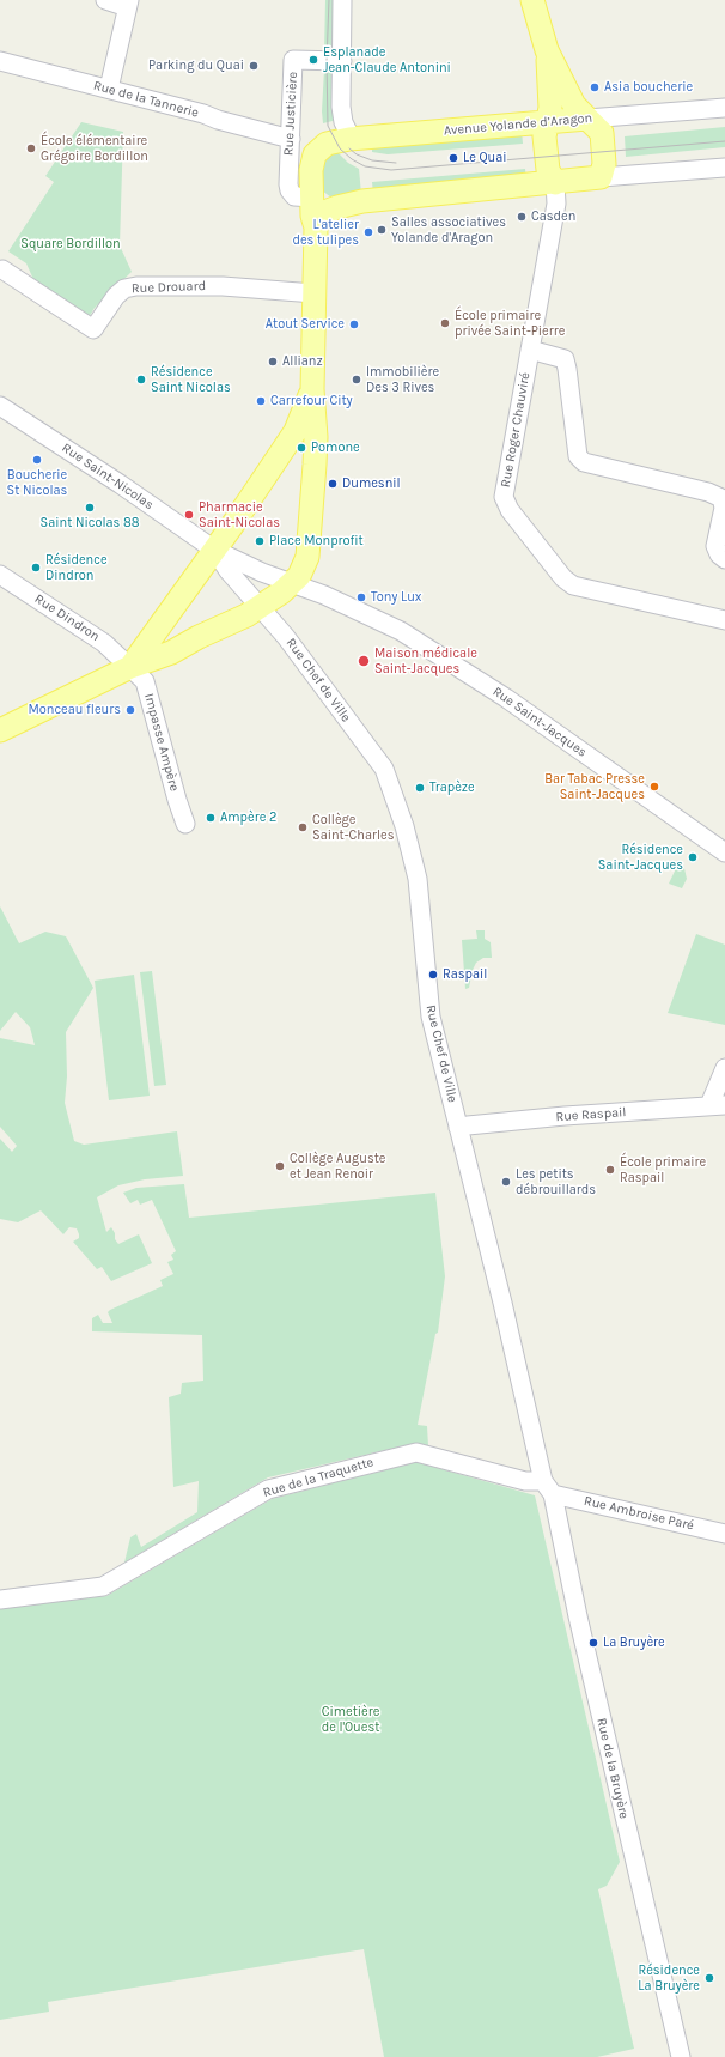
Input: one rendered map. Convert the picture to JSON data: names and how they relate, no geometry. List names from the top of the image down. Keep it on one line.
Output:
{"streets":{"main road":["Avenue Yolande d’Aragon"],"street":["Rue de la Tannerie","Rue Justicière","Rue Drouard","Rue Roger Chauviré","Rue Saint-Nicolas","Rue Dindron","Rue Chef de Ville","Rue Saint-Jacques","Impasse Ampère","Rue Raspail","Rue de la Traquette","Rue Ambroise Paré","Rue de la Bruyère"]},"crossings":[["Rue de la Tannerie","Rue Justicière"],["Rue Justicière","Avenue Yolande d’Aragon"],["Avenue Yolande d’Aragon","Rue Roger Chauviré"],["Rue Dindron","Impasse Ampère"],["Rue Chef de Ville","Rue Raspail"],["Rue Chef de Ville","Rue de la Traquette"],["Rue Chef de Ville","Rue Ambroise Paré"],["Rue Chef de Ville","Rue de la Bruyère"],["Rue de la Traquette","Rue Ambroise Paré"],["Rue de la Traquette","Rue de la Bruyère"],["Rue Ambroise Paré","Rue de la Bruyère"]],"parks":["Square Bordillon","Cimetière de l'Ouest"],"places":["Esplanade Jean-Claude Antonini","Parking du Quai","Asia boucherie","École élémentaire Grégoire Bordillon","Le Quai","Casden","Salles associatives Yolande d'Aragon","L'atelier des tulipes","École primaire privée Saint-Pierre","Atout Service","Allianz","Résidence Saint Nicolas","Immobilière Des 3 Rives","Carrefour City","Pomone","Boucherie St Nicolas","Dumesnil","Saint Nicolas 88","Pharmacie Saint-Nicolas","Place Monprofit","Résidence Dindron","Tony Lux","Maison médicale Saint-Jacques","Monceau fleurs","Bar Tabac Presse Saint-Jacques","Trapèze","Ampère 2","Collège Saint-Charles","Résidence Saint-Jacques","Raspail","Collège Auguste et Jean Renoir","École primaire Raspail","Les petits débrouillards","La Bruyère","Résidence La Bruyère"]}
